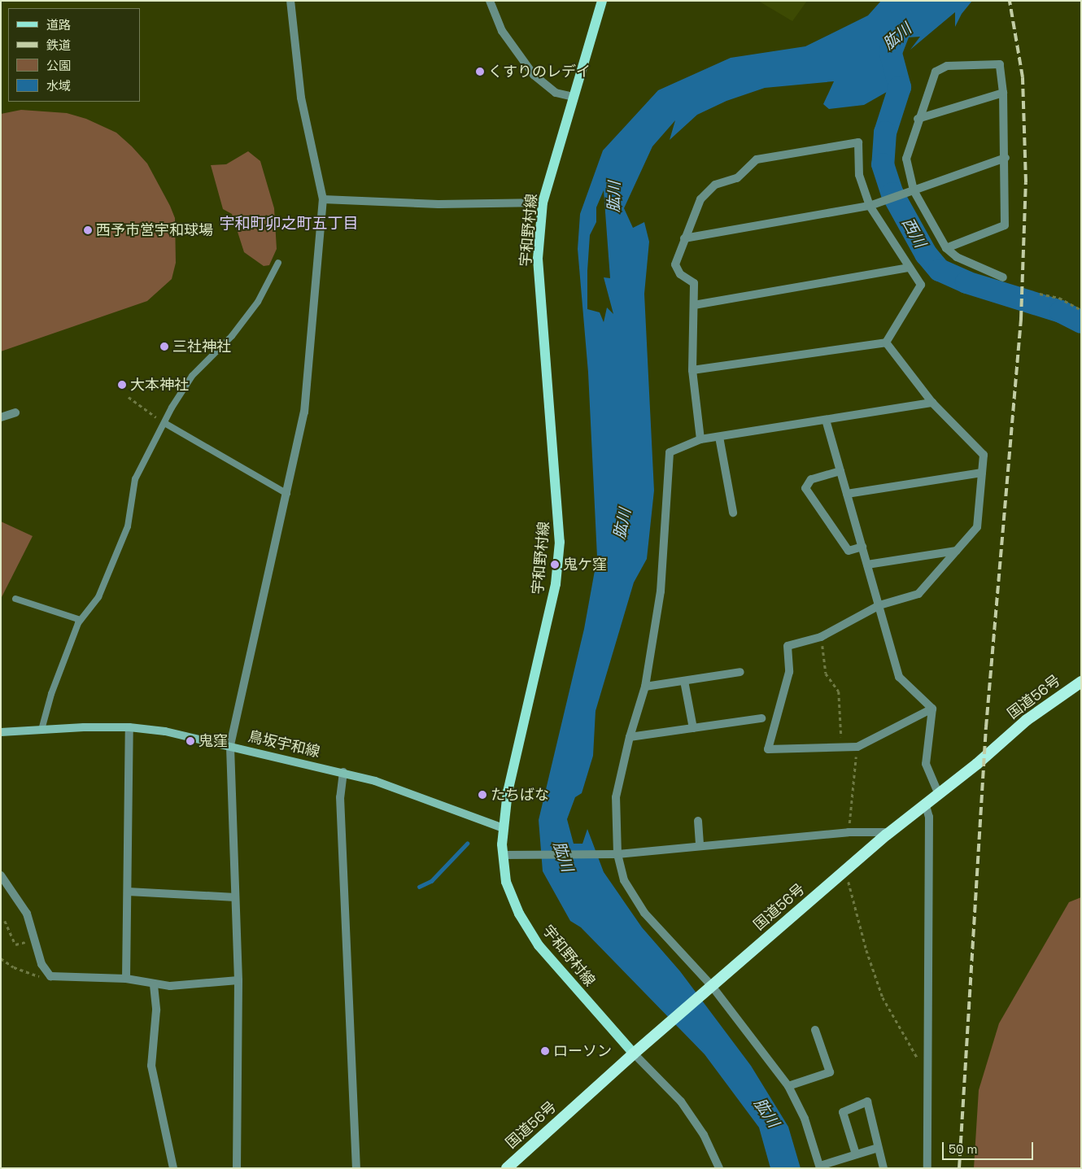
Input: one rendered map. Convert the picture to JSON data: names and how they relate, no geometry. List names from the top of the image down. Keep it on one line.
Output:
{"streets":{"highway":["国道56号"],"main road":["宇和野村線","鳥坂宇和線"]},"crossings":[["宇和野村線","国道56号"],["宇和野村線","鳥坂宇和線"]],"districts":["宇和町卯之町五丁目"],"water":["肱川","西川"],"places":["くすりのレデイ","西予市営宇和球場","三社神社","大本神社","鬼ケ窪","鬼窪","たちばな","ローソン"],"legend":["道路","鉄道","公園","水域"],"scale_bar":"50 m"}
